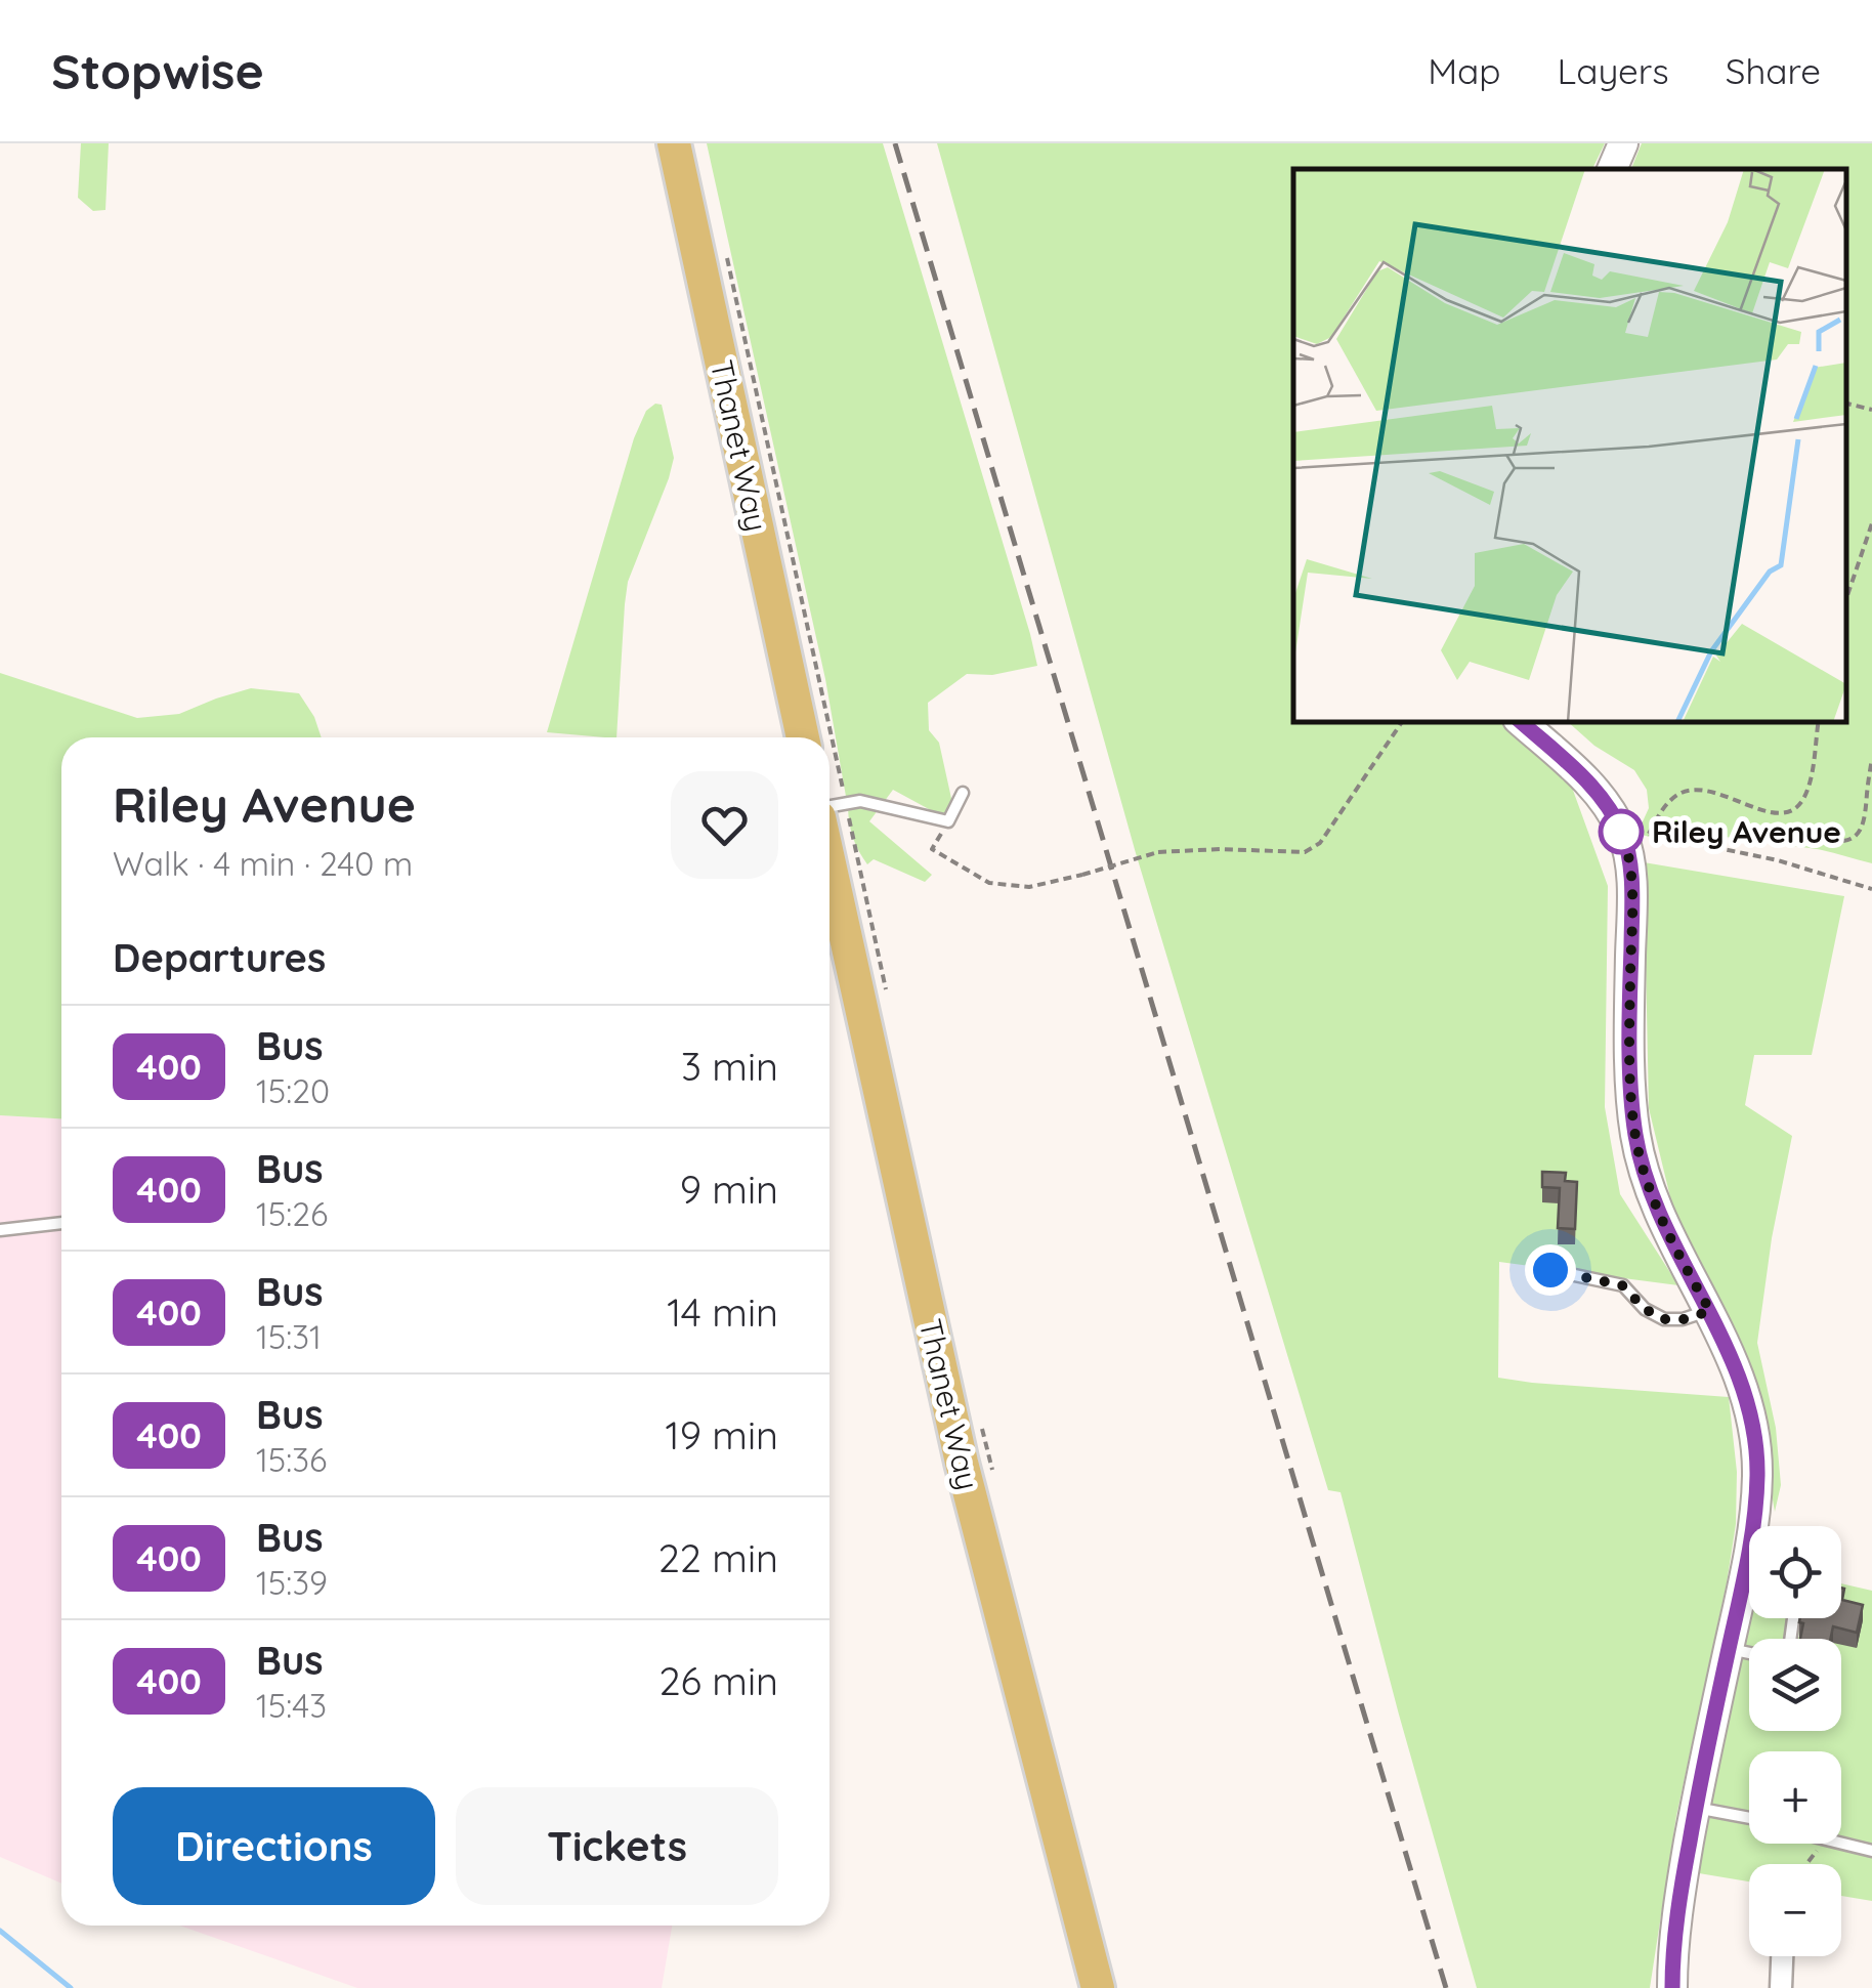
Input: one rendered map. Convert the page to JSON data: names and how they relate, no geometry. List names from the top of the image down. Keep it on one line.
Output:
{"streets":{"main road":["Thanet Way"]},"places":["Riley Avenue"],"lines":["bus line 400"],"page":{"header":"Stopwise","nav":["Map","Layers","Share"],"heading":[["Riley Avenue","Walk · 4 min · 240 m"],"Departures"],"list":[{"mark":"400","name":"Bus","note":"15:20","value":"3 min"},{"mark":"400","name":"Bus","note":"15:26","value":"9 min"},{"mark":"400","name":"Bus","note":"15:31","value":"14 min"},{"mark":"400","name":"Bus","note":"15:36","value":"19 min"},{"mark":"400","name":"Bus","note":"15:39","value":"22 min"},{"mark":"400","name":"Bus","note":"15:43","value":"26 min"}],"map_buttons":["+","−"],"buttons":["Directions","Tickets"]}}
